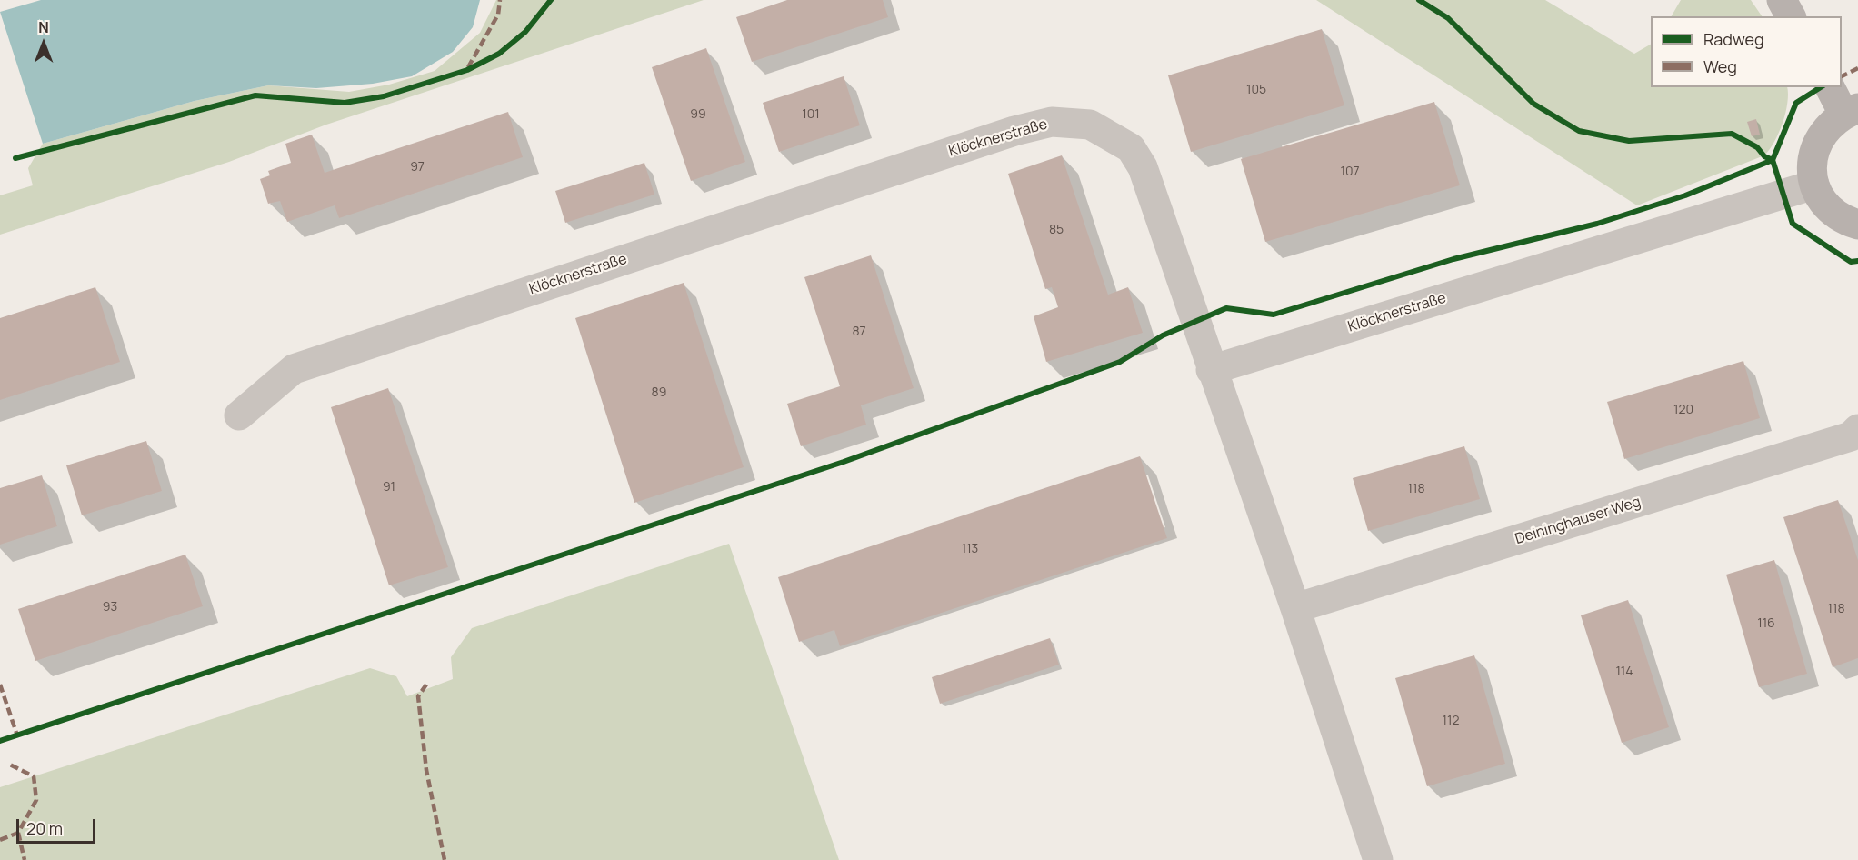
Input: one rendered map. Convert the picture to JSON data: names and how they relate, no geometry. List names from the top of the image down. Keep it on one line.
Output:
{"streets":{"street":["Klöcknerstraße","Deininghauser Weg"]},"house_numbers":["105","99","101","97","107","85","87","89","120","91","118","113","93","118","116","114","112"],"legend":["Radweg","Weg"],"scale_bar":"20 m","north":"top"}
